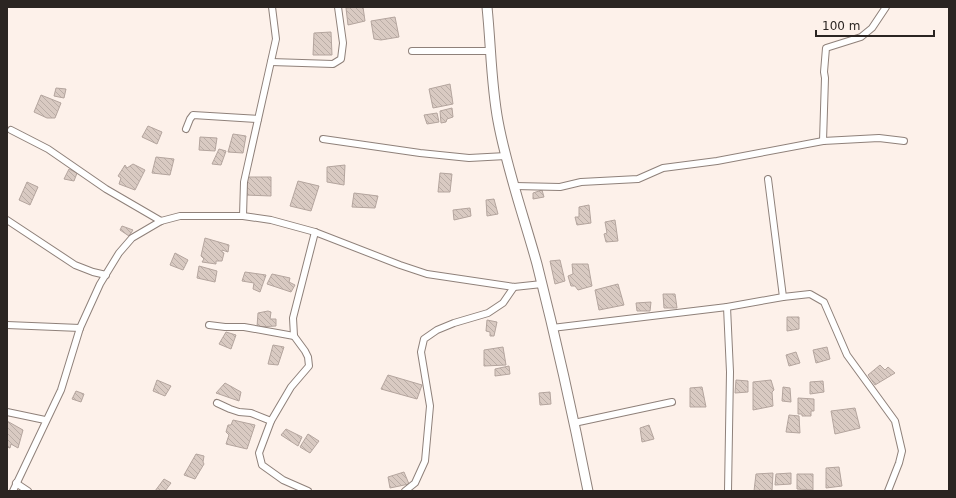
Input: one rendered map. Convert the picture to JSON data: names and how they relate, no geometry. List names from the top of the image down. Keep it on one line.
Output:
{"scale_bar":"100 m"}
